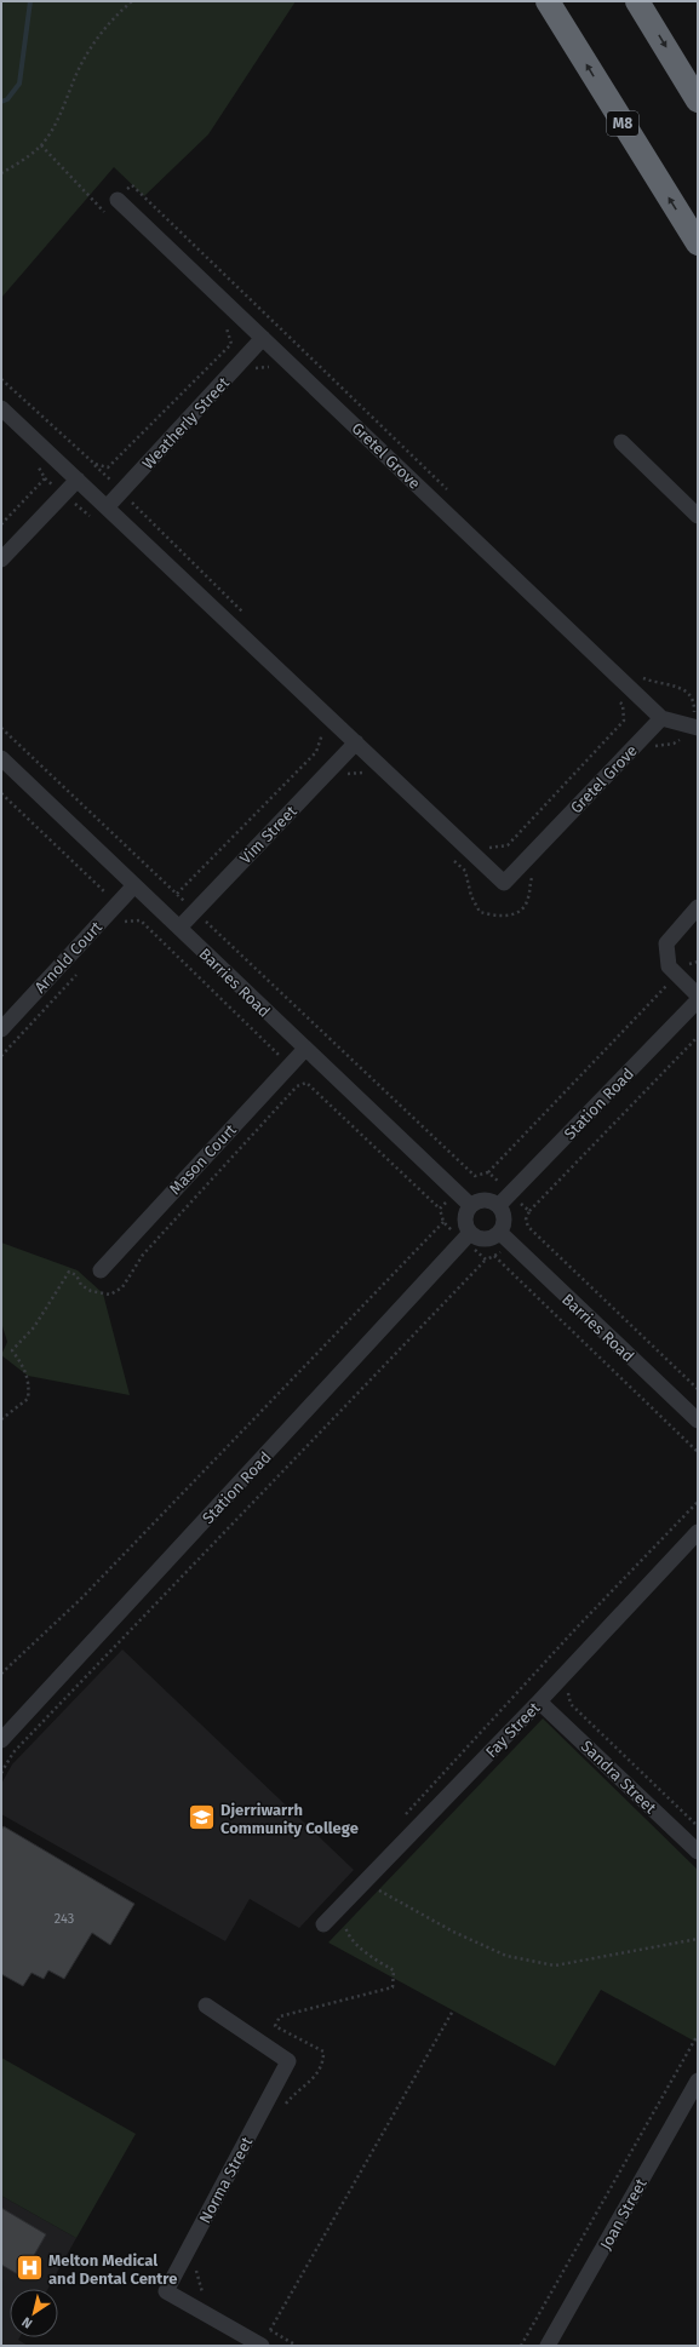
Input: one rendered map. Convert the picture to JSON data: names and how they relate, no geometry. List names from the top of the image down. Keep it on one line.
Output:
{"streets":{"highway":["M8"],"street":["Weatherly Street","Gretel Grove","Vim Street","Arnold Court","Barries Road","Station Road","Mason Court","Fay Street","Sandra Street","Norma Street","Joan Street"]},"crossings":[["Weatherly Street","Gretel Grove"],["Gretel Grove","Vim Street"],["Vim Street","Barries Road"],["Arnold Court","Barries Road"],["Barries Road","Station Road"],["Barries Road","Mason Court"],["Fay Street","Sandra Street"]],"places":{"school or university":["Djerriwarrh Community College"],"hospital":["Melton Medical and Dental Centre"]},"house_numbers":["243"],"north":"bottom left"}
